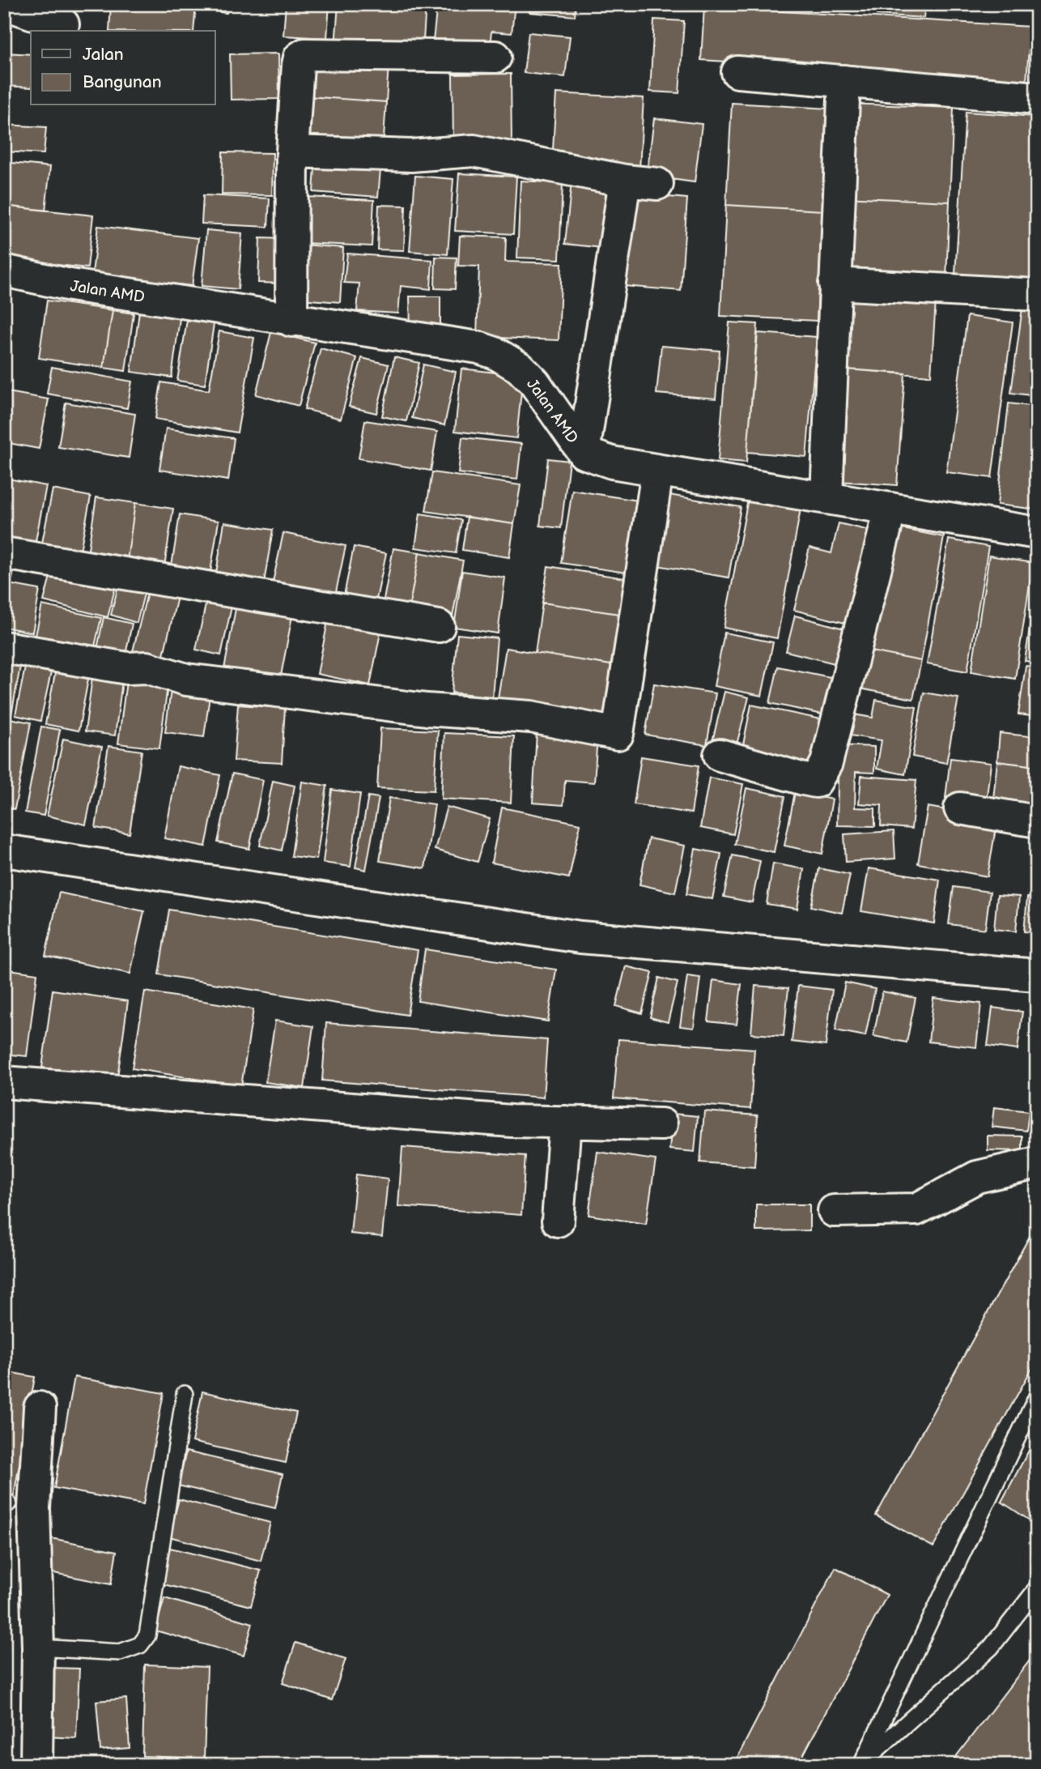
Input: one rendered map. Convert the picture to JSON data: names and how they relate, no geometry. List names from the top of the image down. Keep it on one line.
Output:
{"streets":{"street":["Jalan AMD"]},"legend":["Jalan","Bangunan"]}
